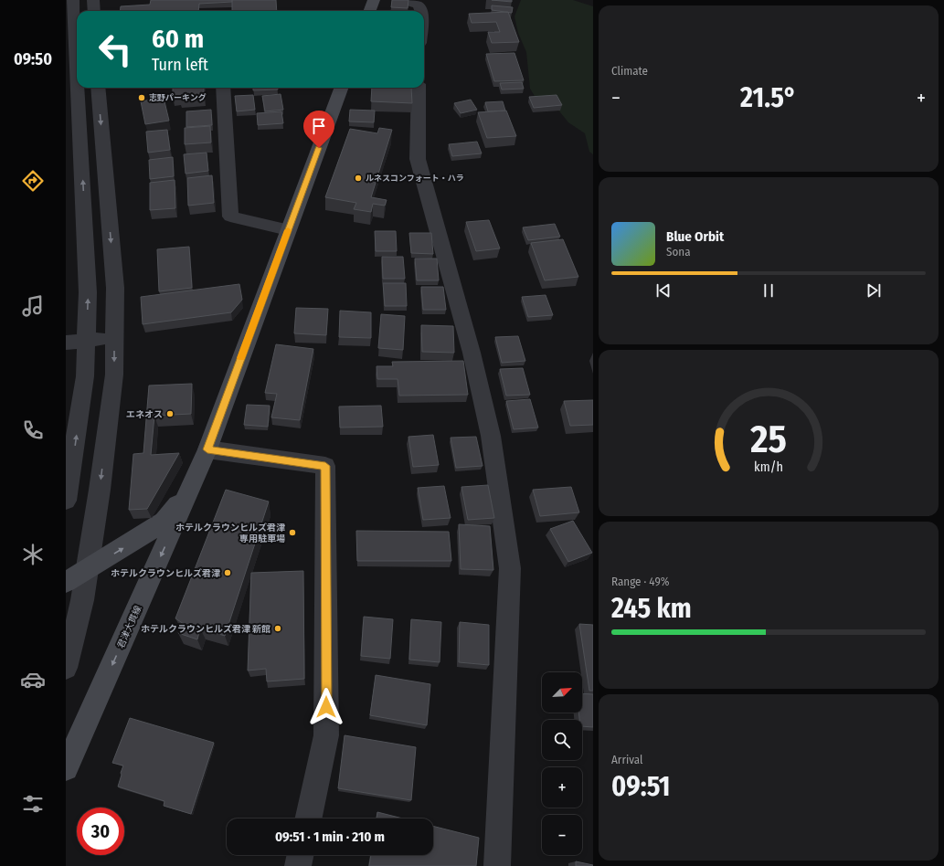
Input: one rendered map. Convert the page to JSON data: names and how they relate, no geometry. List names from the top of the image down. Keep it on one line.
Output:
{"streets":{"main road":["君津大貫線"]},"places":["志野パーキング","ルネスコンフォート・ハラ","エネオス","ホテルクラウンヒルズ君津 専用駐車場","ホテルクラウンヒルズ君津","ホテルクラウンヒルズ君津 新館"],"north":"top right","page":{"tabs":"09:50","tile":["Climate",["Range · 49%","245 km"],["Arrival","09:51"]],"turn":["60 m","Turn left"],"heat":["−","21.5°","+"],"song":["Blue Orbit","Sona"],"map_buttons":["+","−"],"limit":"30","trip":"09:51 · 1 min · 210 m","gauge":["25","km/h"]}}
